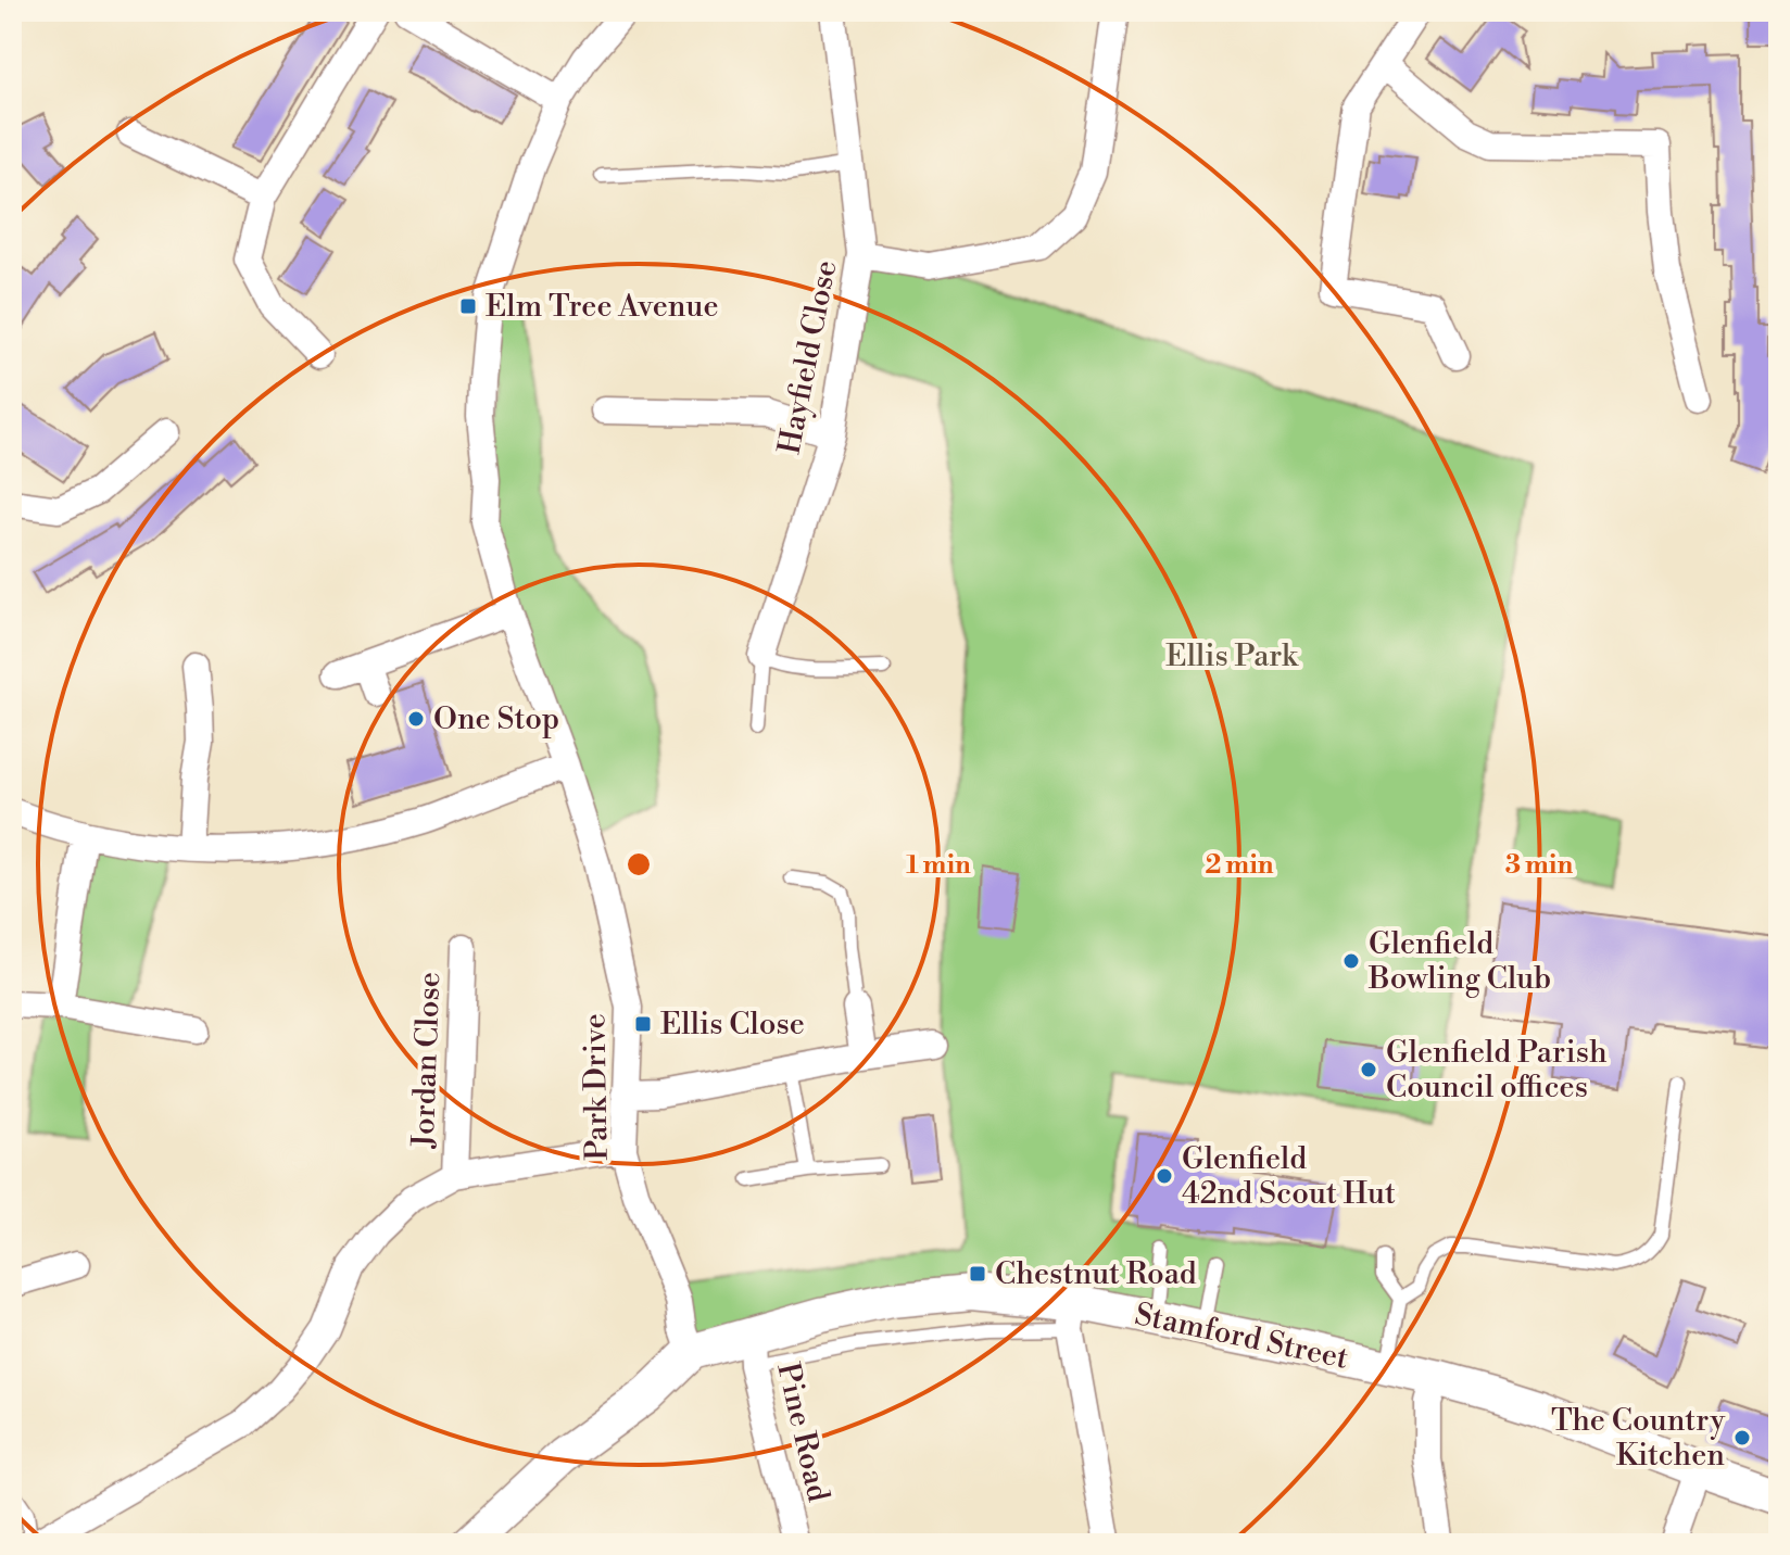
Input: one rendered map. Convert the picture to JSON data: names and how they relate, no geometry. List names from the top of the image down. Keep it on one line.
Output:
{"streets":{"street":["Hayfield Close","Jordan Close","Park Drive","Stamford Street","Pine Road"]},"crossings":[["Park Drive","Stamford Street"],["Stamford Street","Pine Road"]],"parks":["Ellis Park"],"places":{"transit":["Elm Tree Avenue","Ellis Close","Chestnut Road"],"other":["One Stop","Glenfield Bowling Club","Glenfield Parish Council offices","Glenfield 42nd Scout Hut","The Country Kitchen"]},"rings":["1 min","2 min","3 min"]}
